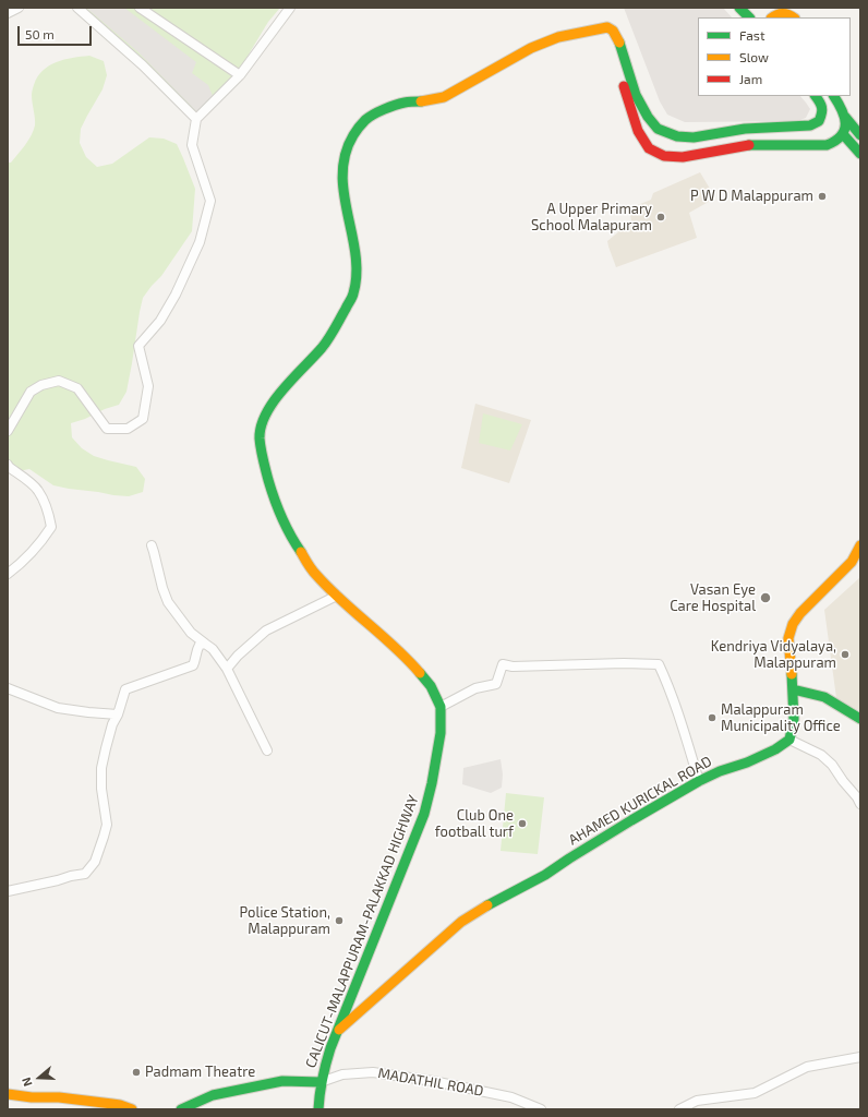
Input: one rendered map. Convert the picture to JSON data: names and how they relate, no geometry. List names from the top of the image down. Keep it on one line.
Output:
{"streets":{"main road":["AHAMED KURICKAL ROAD","CALICUT-MALAPPURAM-PALAKKAD HIGHWAY"],"street":["MADATHIL ROAD"]},"crossings":[["AHAMED KURICKAL ROAD","CALICUT-MALAPPURAM-PALAKKAD HIGHWAY"],["CALICUT-MALAPPURAM-PALAKKAD HIGHWAY","MADATHIL ROAD"]],"places":["P W D Malappuram","A Upper Primary School Malapuram","Vasan Eye Care Hospital","Kendriya Vidyalaya, Malappuram","Malappuram Municipality Office","Club One football turf","Police Station, Malappuram","Padmam Theatre"],"legend":["Fast","Slow","Jam"],"scale_bar":"50 m","north":"left"}
